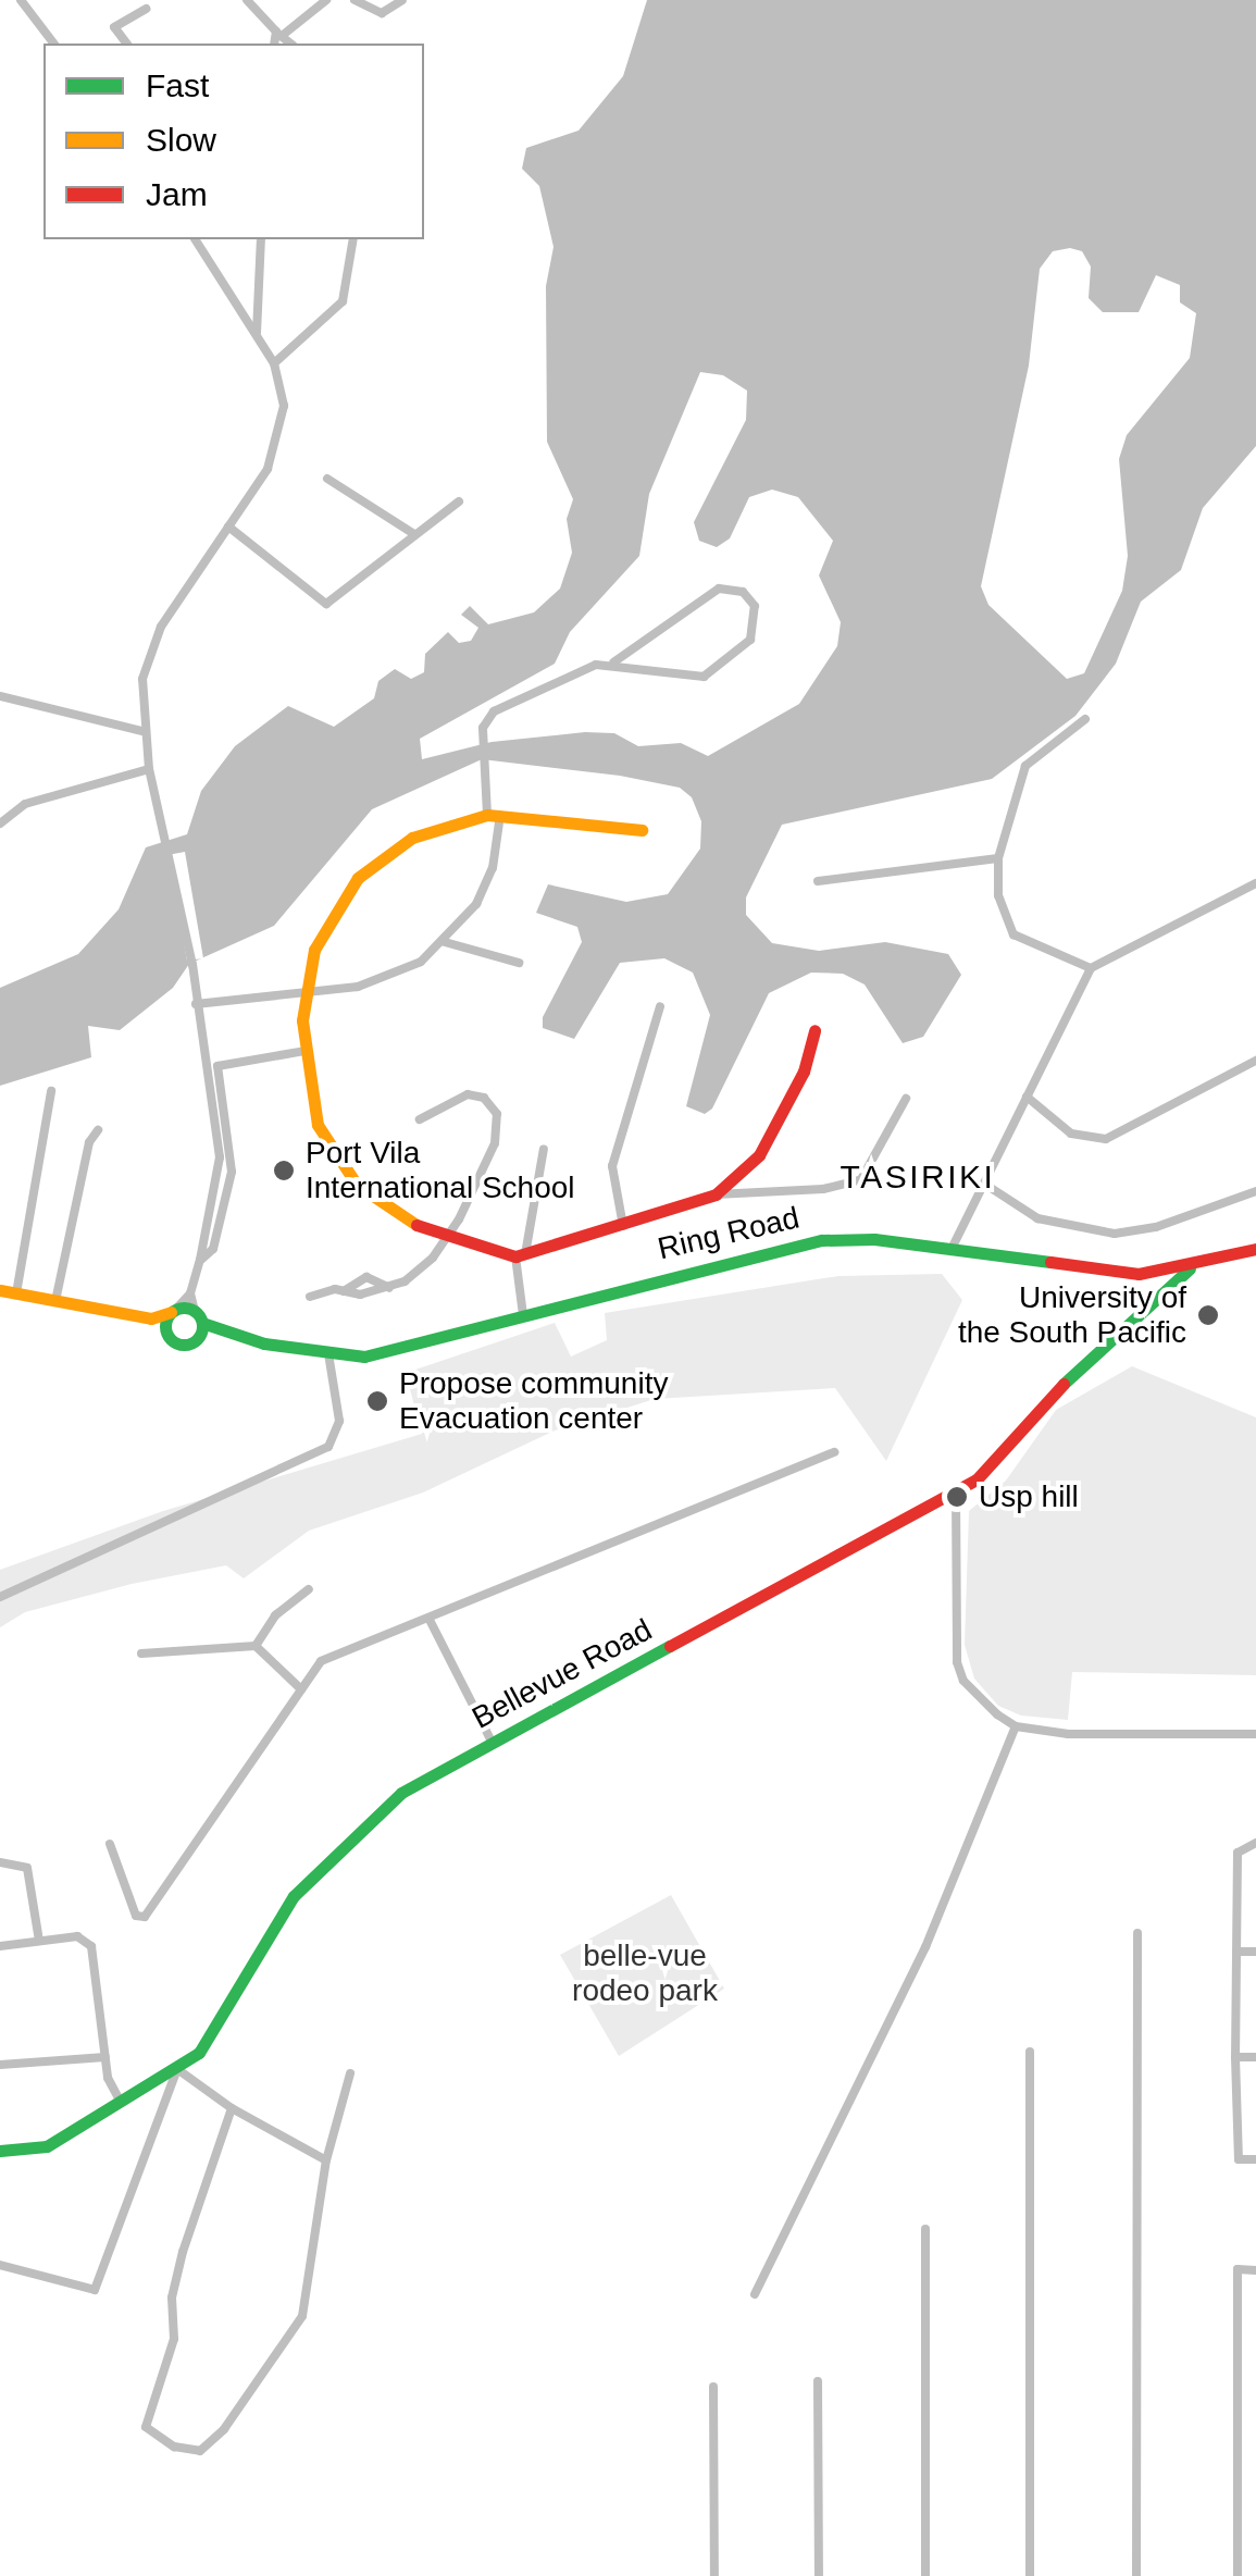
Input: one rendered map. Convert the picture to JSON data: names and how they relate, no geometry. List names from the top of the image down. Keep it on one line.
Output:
{"streets":{"street":["Ring Road","Bellevue Road"]},"crossings":[["Ring Road","Bellevue Road"]],"districts":["TASIRIKI"],"parks":["belle-vue rodeo park"],"places":["Port Vila International School","University of the South Pacific","Propose community Evacuation center","Usp hill"],"legend":["Fast","Slow","Jam"]}
